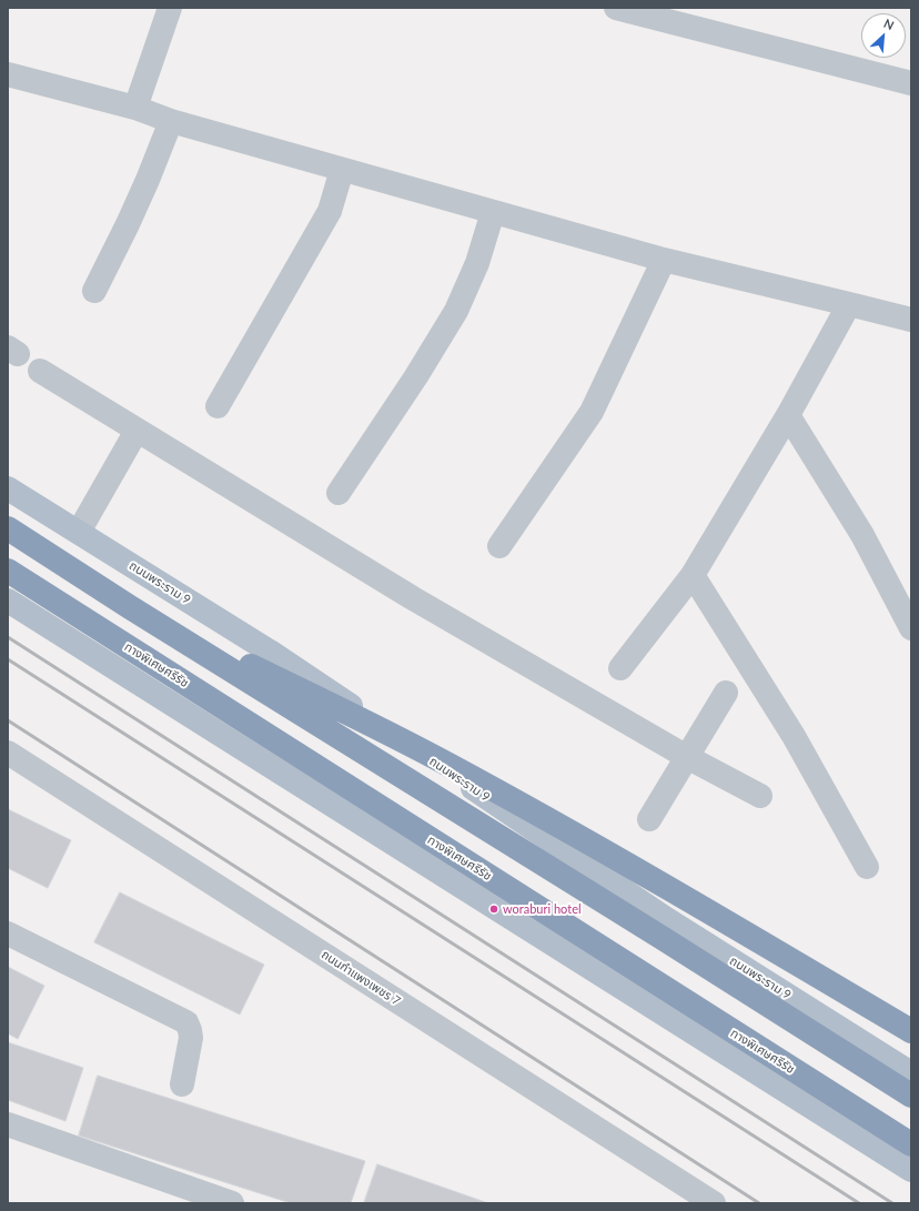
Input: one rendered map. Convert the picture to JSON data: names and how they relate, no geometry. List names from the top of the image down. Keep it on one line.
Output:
{"streets":{"highway":["ทางพิเศษศรีรัช"],"main road":["ถนนพระราม 9"],"street":["ถนนกำแพงเพชร 7"]},"places":["woraburi hotel"],"north":"top right"}
